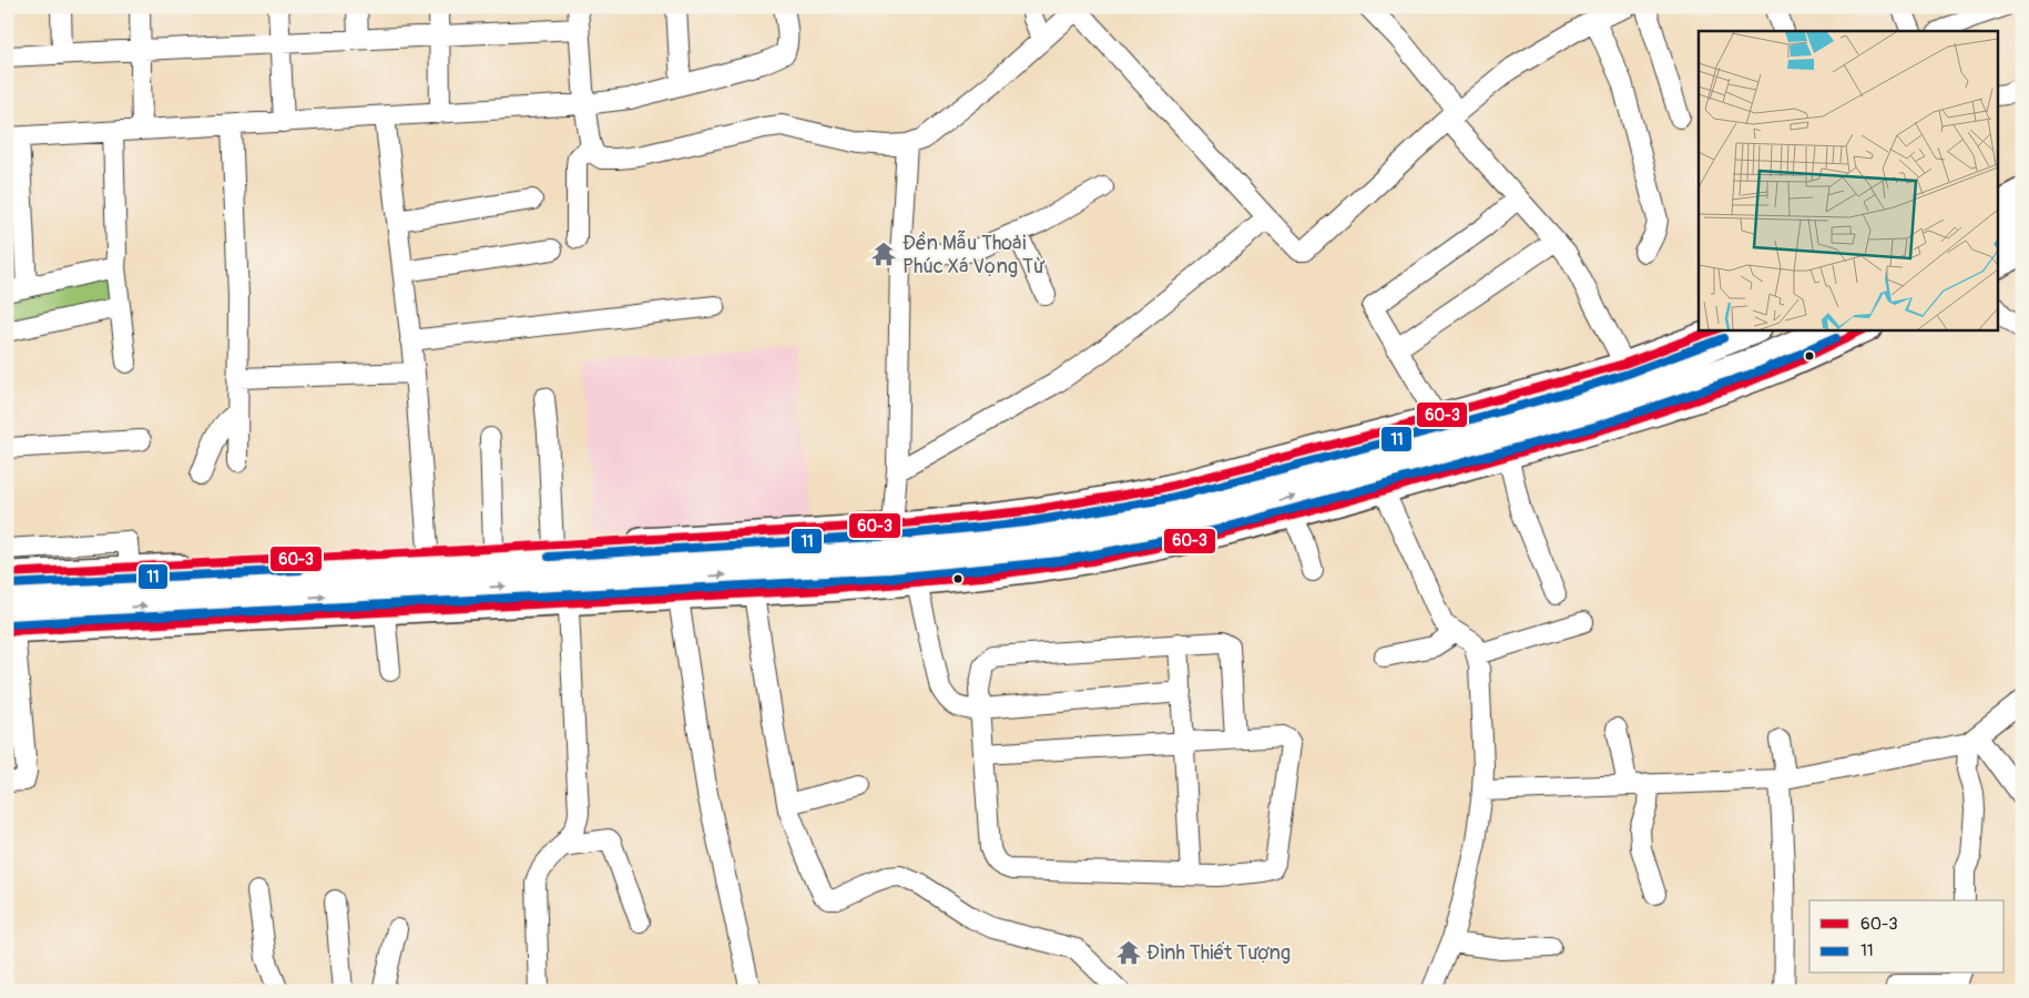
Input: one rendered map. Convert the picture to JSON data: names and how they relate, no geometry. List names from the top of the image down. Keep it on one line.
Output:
{"places":{"temple":["Đền Mẫu Thoải Phúc Xá Vọng Từ","Đình Thiết Tượng"]},"lines":["transit line 60-3","transit line 11"],"legend":["60-3","11"]}
